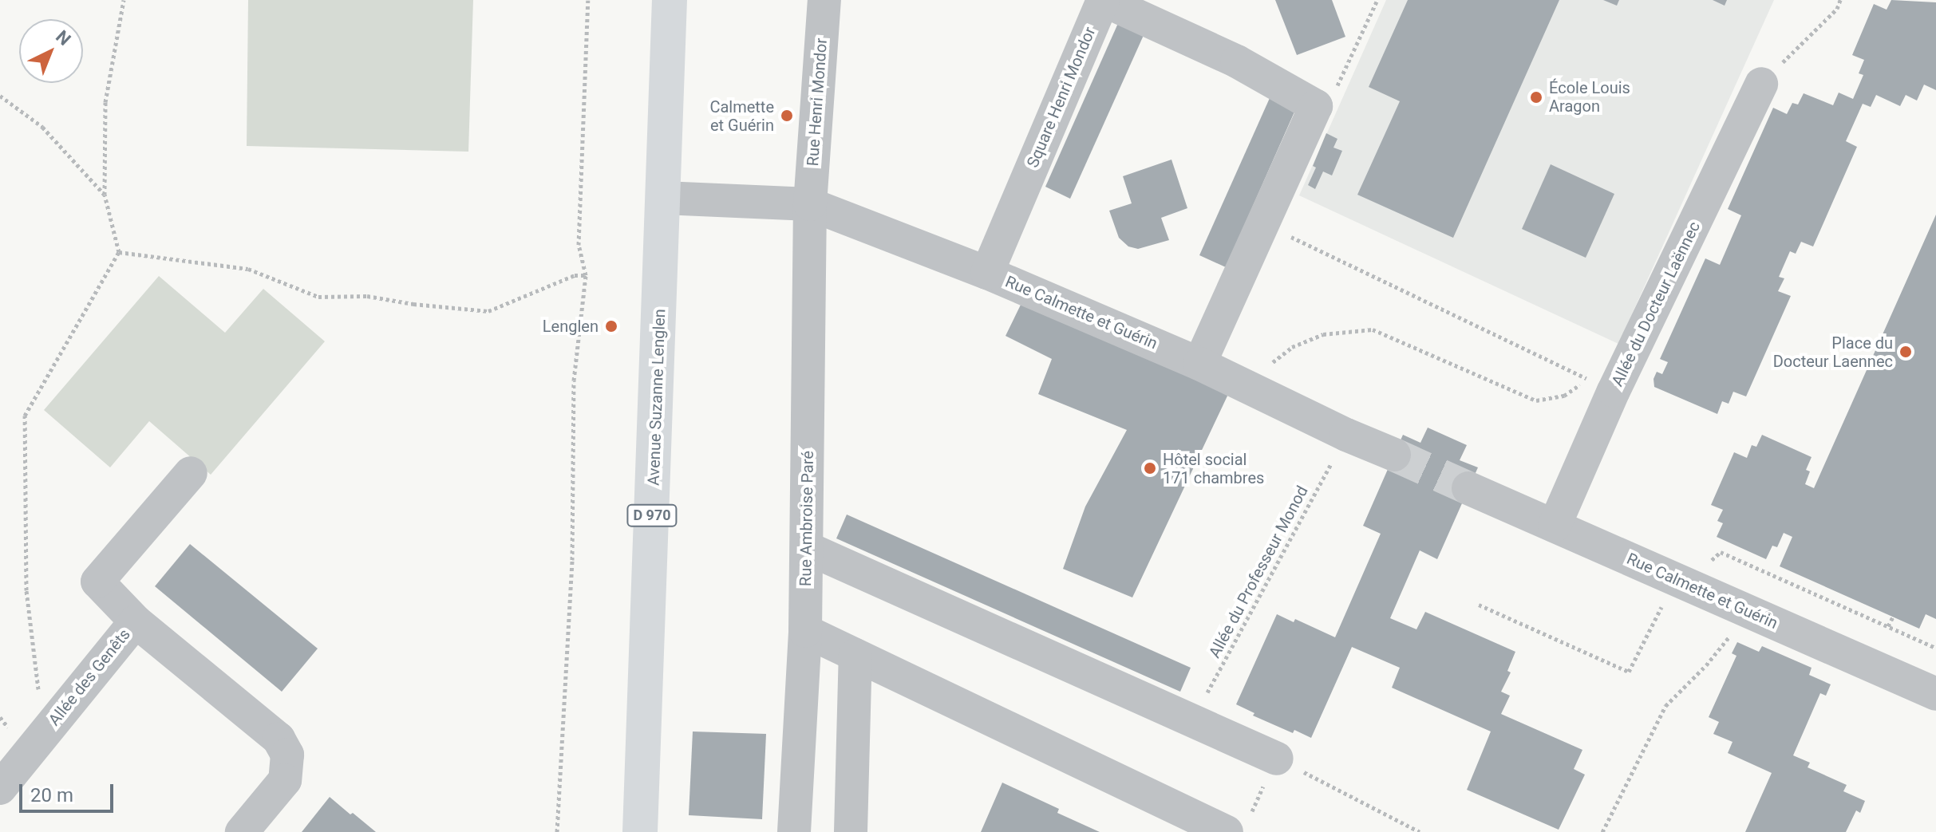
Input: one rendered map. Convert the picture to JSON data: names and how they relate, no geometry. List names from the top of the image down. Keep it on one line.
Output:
{"streets":{"main road":["Avenue Suzanne Lenglen","D 970"],"street":["Square Henri Mondor","Rue Henri Mondor","Allée du Docteur Laënnec","Rue Calmette et Guérin","Rue Ambroise Paré","Allée des Genêts"],"path":["Allée du Professeur Monod"]},"crossings":[["Square Henri Mondor","Rue Calmette et Guérin"],["Rue Henri Mondor","Rue Calmette et Guérin"],["Rue Henri Mondor","Rue Ambroise Paré"],["Allée du Docteur Laënnec","Rue Calmette et Guérin"],["Rue Calmette et Guérin","Avenue Suzanne Lenglen"],["Rue Calmette et Guérin","Rue Ambroise Paré"],["Rue Calmette et Guérin","Allée du Professeur Monod"]],"places":["École Louis Aragon","Calmette et Guérin","Lenglen","Place du Docteur Laennec","Hôtel social 171 chambres"],"scale_bar":"20 m","north":"top right"}
